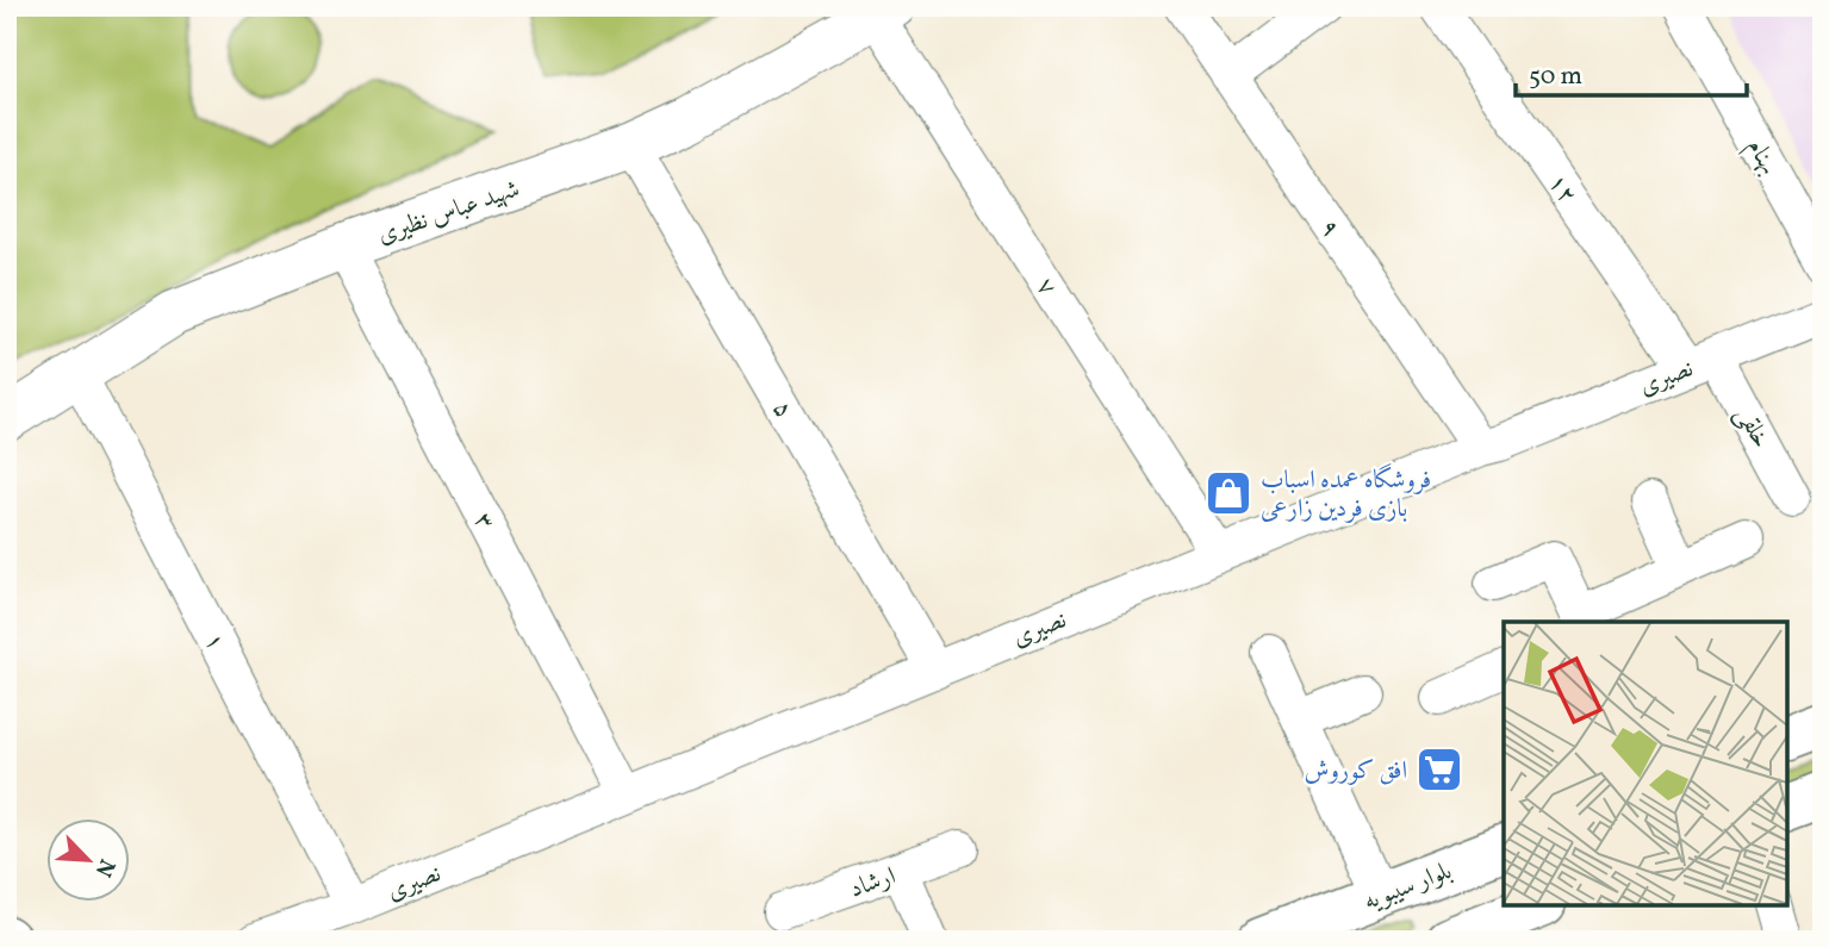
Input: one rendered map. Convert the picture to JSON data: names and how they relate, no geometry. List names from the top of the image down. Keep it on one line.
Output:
{"streets":{"main road":["بلوار سیبویه"],"street":["بهنام","۱۲","شهید عباس نظیری","۹","۷","نصیری","۵","خلقی","۳","۱","ارشاد"]},"crossings":[["۱۲","نصیری"],["۱۲","خلقی"],["شهید عباس نظیری","۷"],["شهید عباس نظیری","۵"],["شهید عباس نظیری","۳"],["شهید عباس نظیری","۱"],["۹","نصیری"],["۷","نصیری"],["نصیری","۵"],["نصیری","خلقی"],["نصیری","۳"],["نصیری","۱"]],"places":{"shop":["فروشگاه عمده اسباب بازی فردین زارعی"],"supermarket":["افق کوروش"]},"scale_bar":"50 m","north":"bottom right"}
